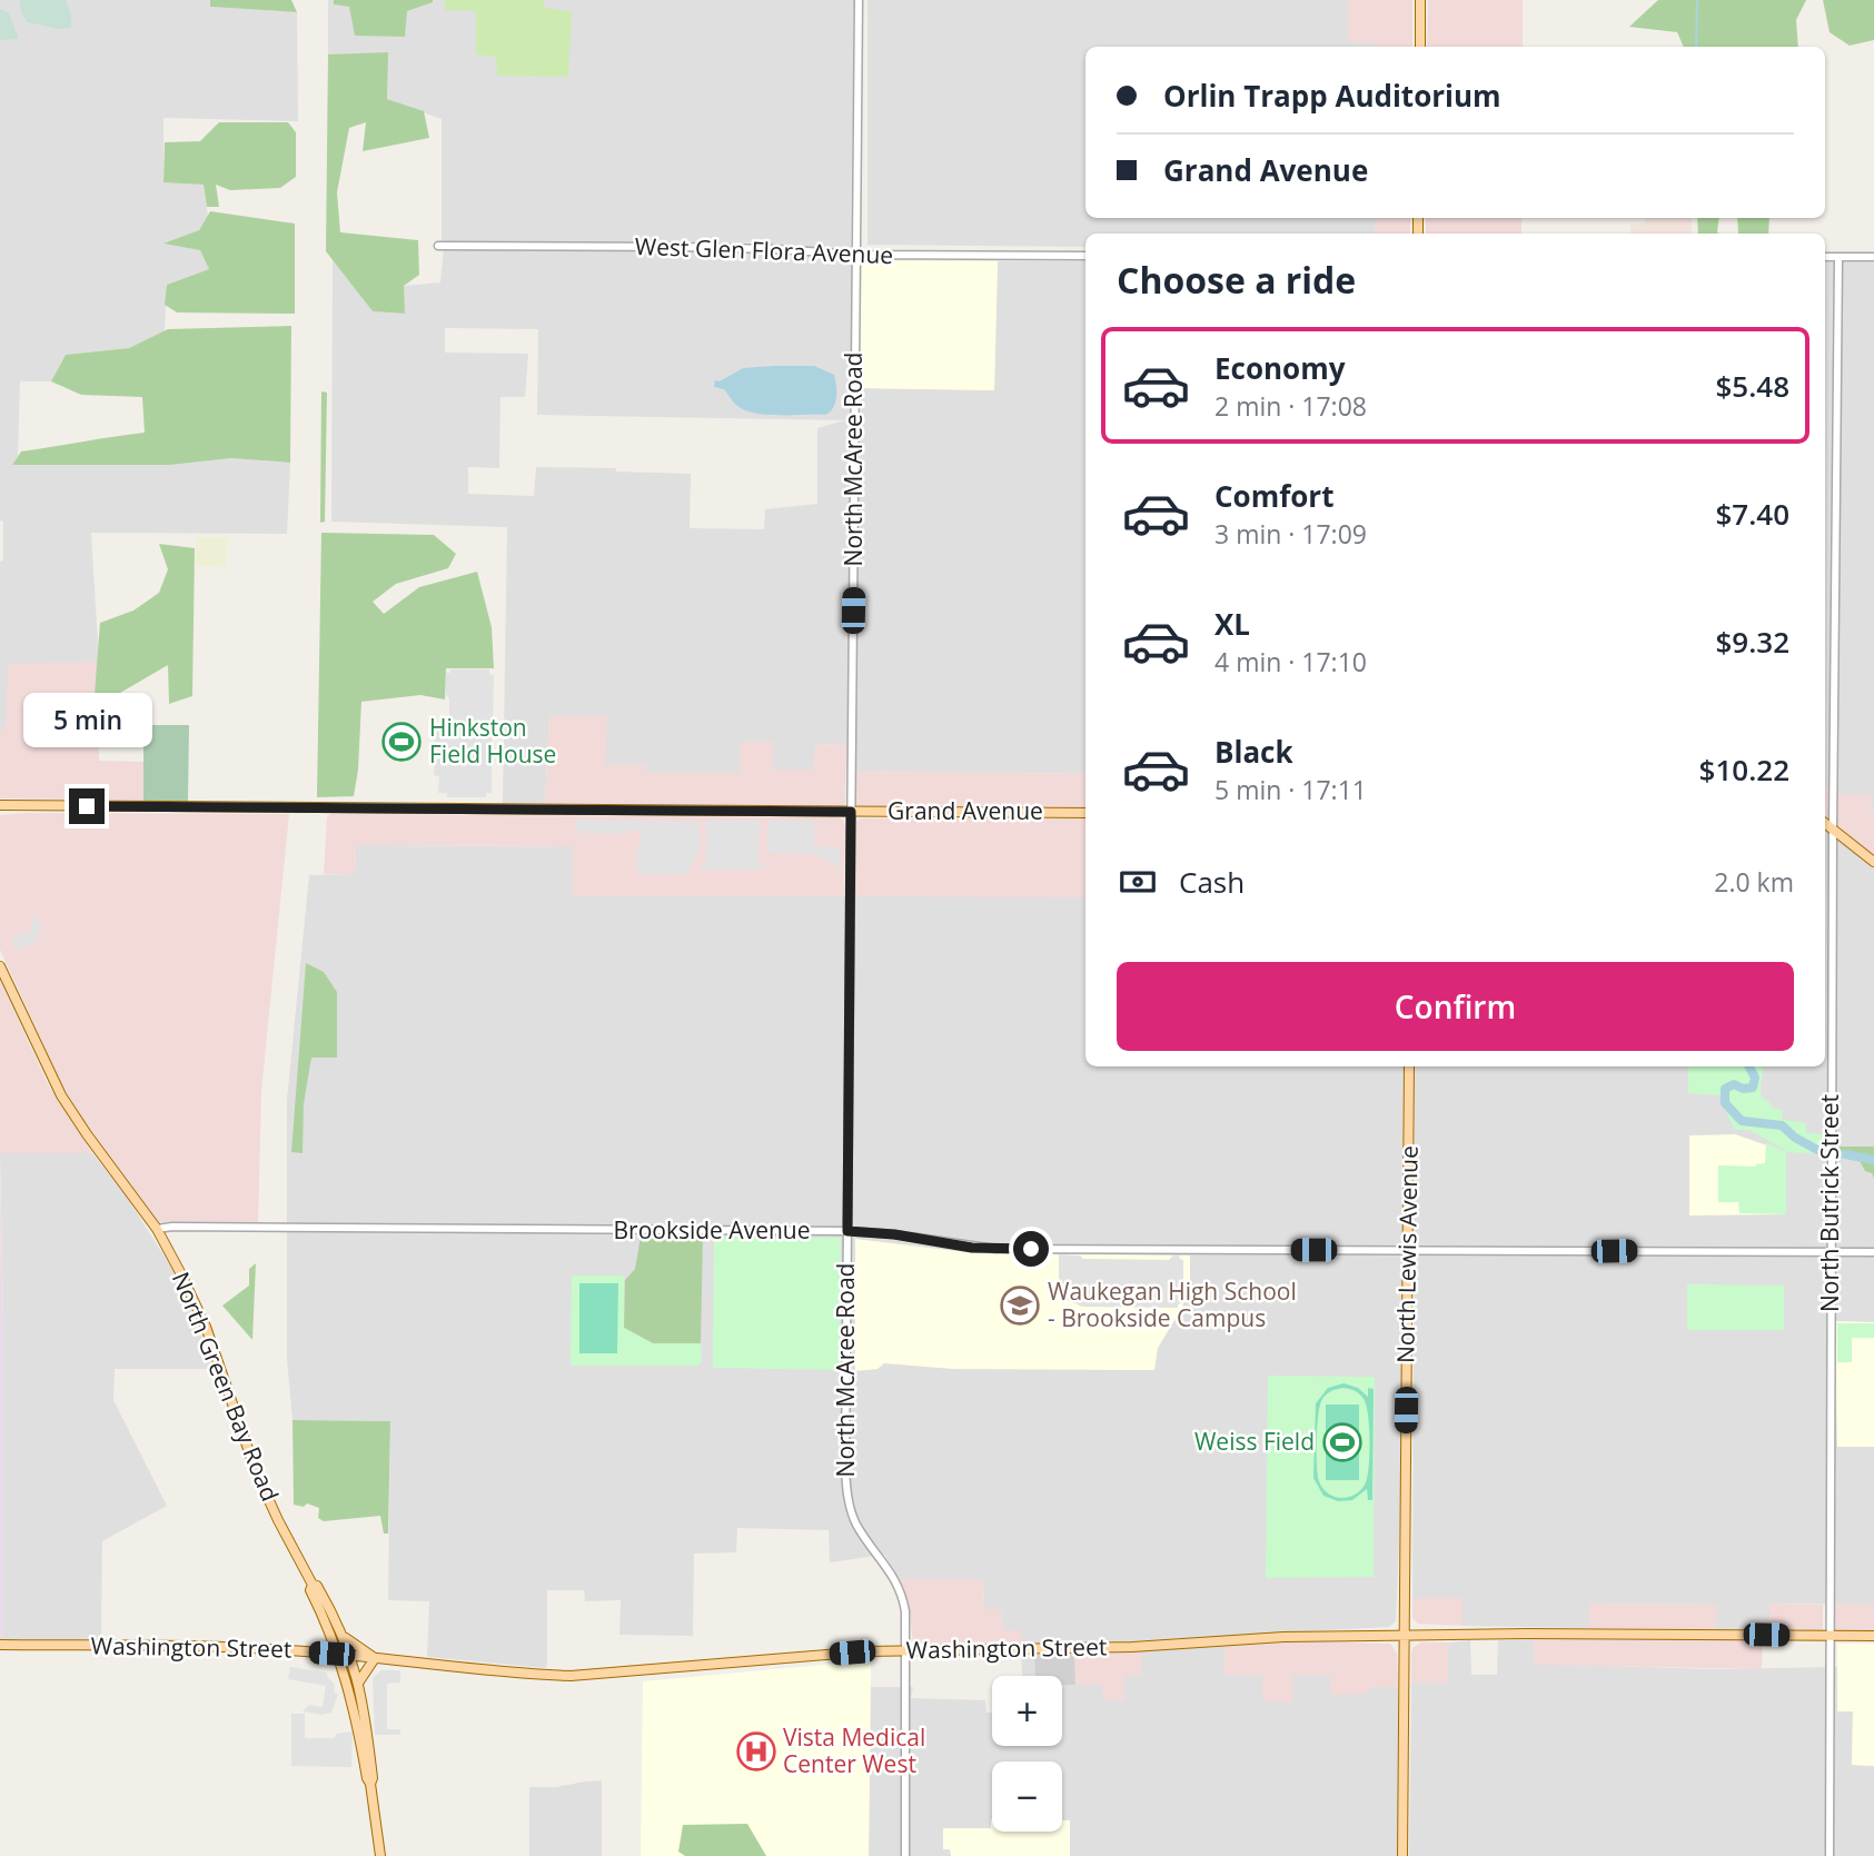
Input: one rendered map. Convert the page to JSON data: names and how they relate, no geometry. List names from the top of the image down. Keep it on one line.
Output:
{"streets":{"main road":["Grand Avenue","North Lewis Avenue","North Green Bay Road","Washington Street"],"street":["West Glen Flora Avenue","North McAree Road","North Butrick Street","Brookside Avenue"]},"crossings":[["West Glen Flora Avenue","North McAree Road"],["North McAree Road","Grand Avenue"],["North McAree Road","Brookside Avenue"],["North McAree Road","Washington Street"],["North Butrick Street","Brookside Avenue"],["North Butrick Street","Washington Street"],["Brookside Avenue","North Lewis Avenue"],["Brookside Avenue","North Green Bay Road"],["North Lewis Avenue","Washington Street"],["North Green Bay Road","Washington Street"]],"places":{"sports":["Hinkston Field House","Weiss Field"],"school or university":["Waukegan High School - Brookside Campus"],"hospital":["Vista Medical Center West"]},"page":{"banner":["Orlin Trapp Auditorium","Grand Avenue"],"heading":"Choose a ride","list":[{"name":"Economy","note":"2 min · 17:08","value":"$5.48"},{"name":"Comfort","note":"3 min · 17:09","value":"$7.40"},{"name":"XL","note":"4 min · 17:10","value":"$9.32"},{"name":"Black","note":"5 min · 17:11","value":"$10.22"}],"bubble":"5 min","pay":["Cash","2.0 km"],"buttons":"Confirm","map_buttons":["+","−"]}}
